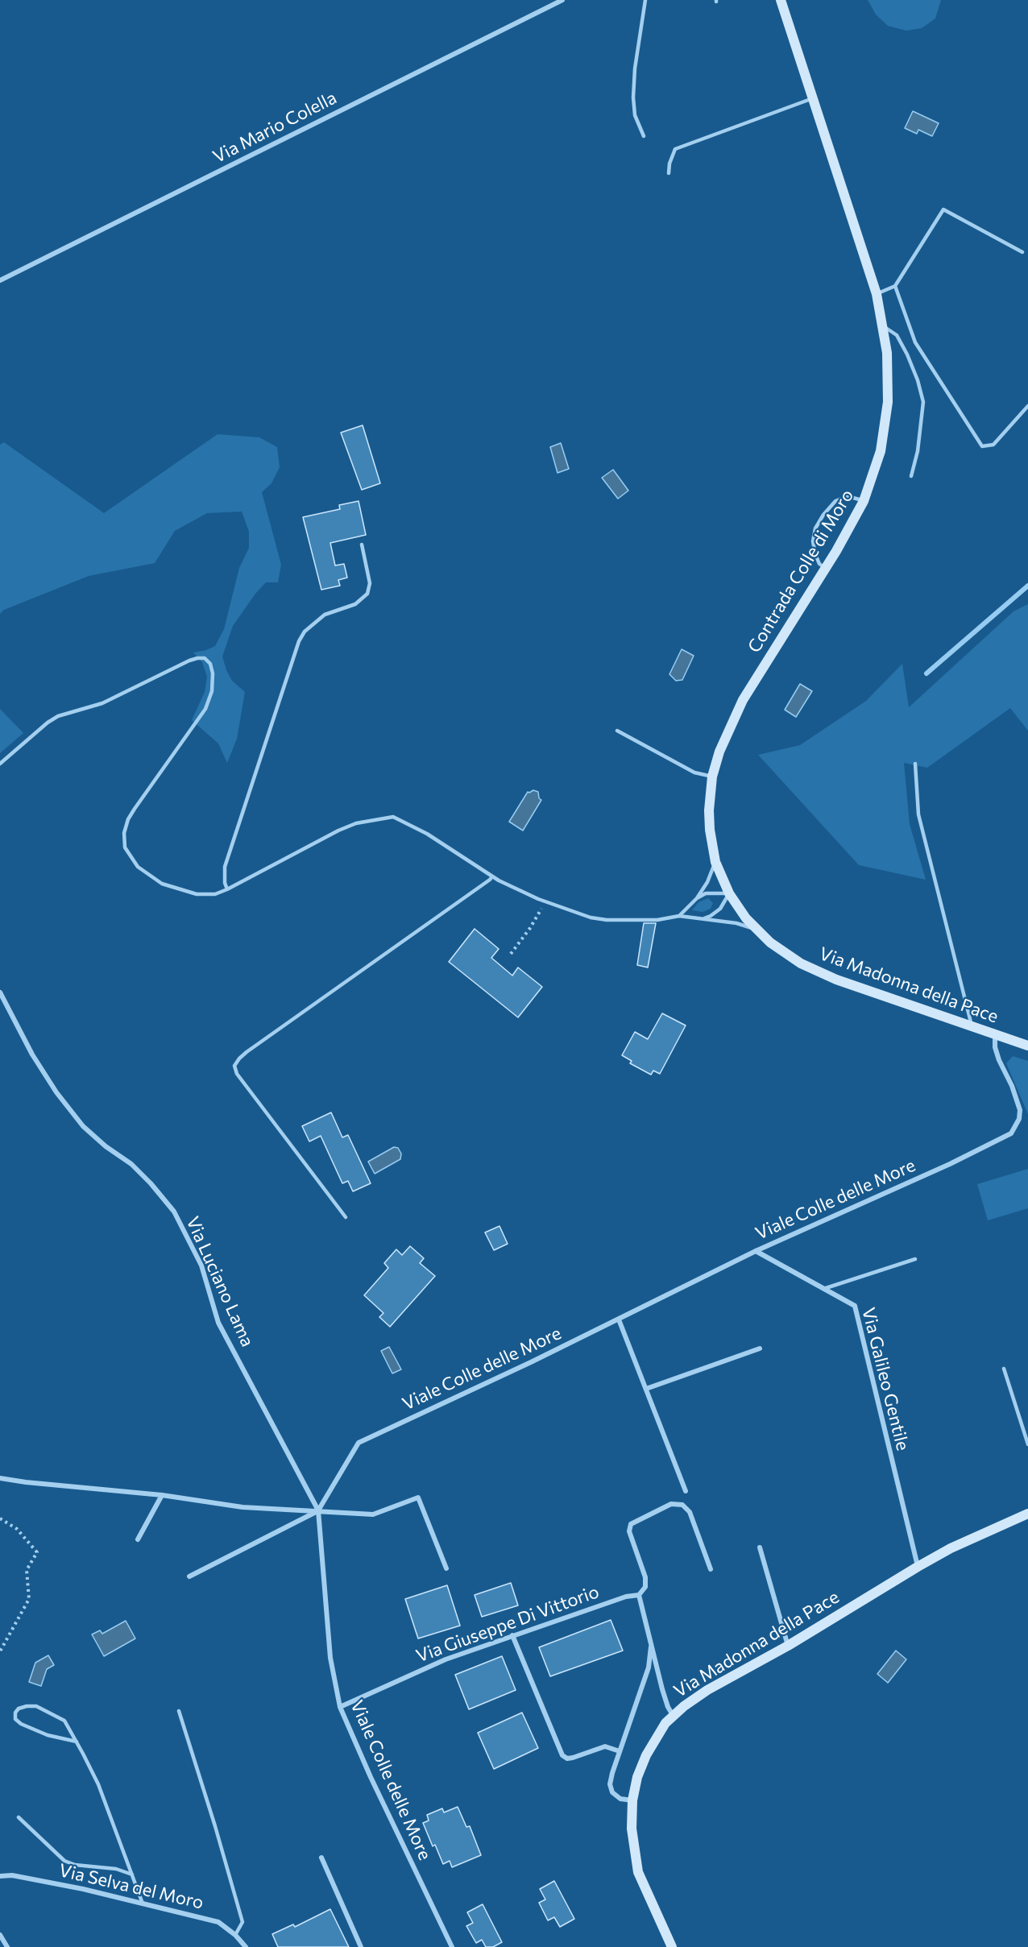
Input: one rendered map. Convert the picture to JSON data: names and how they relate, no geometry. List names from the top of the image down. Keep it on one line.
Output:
{"streets":{"main road":["Contrada Colle di Moro","Via Madonna della Pace"],"street":["Via Mario Colella","Viale Colle delle More","Via Luciano Lama","Via Galileo Gentile","Via Giuseppe Di Vittorio","Via Selva del Moro"]},"crossings":[["Contrada Colle di Moro","Via Madonna della Pace"],["Via Madonna della Pace","Viale Colle delle More"],["Via Madonna della Pace","Via Galileo Gentile"],["Viale Colle delle More","Via Luciano Lama"],["Viale Colle delle More","Via Galileo Gentile"],["Viale Colle delle More","Via Giuseppe Di Vittorio"]]}
